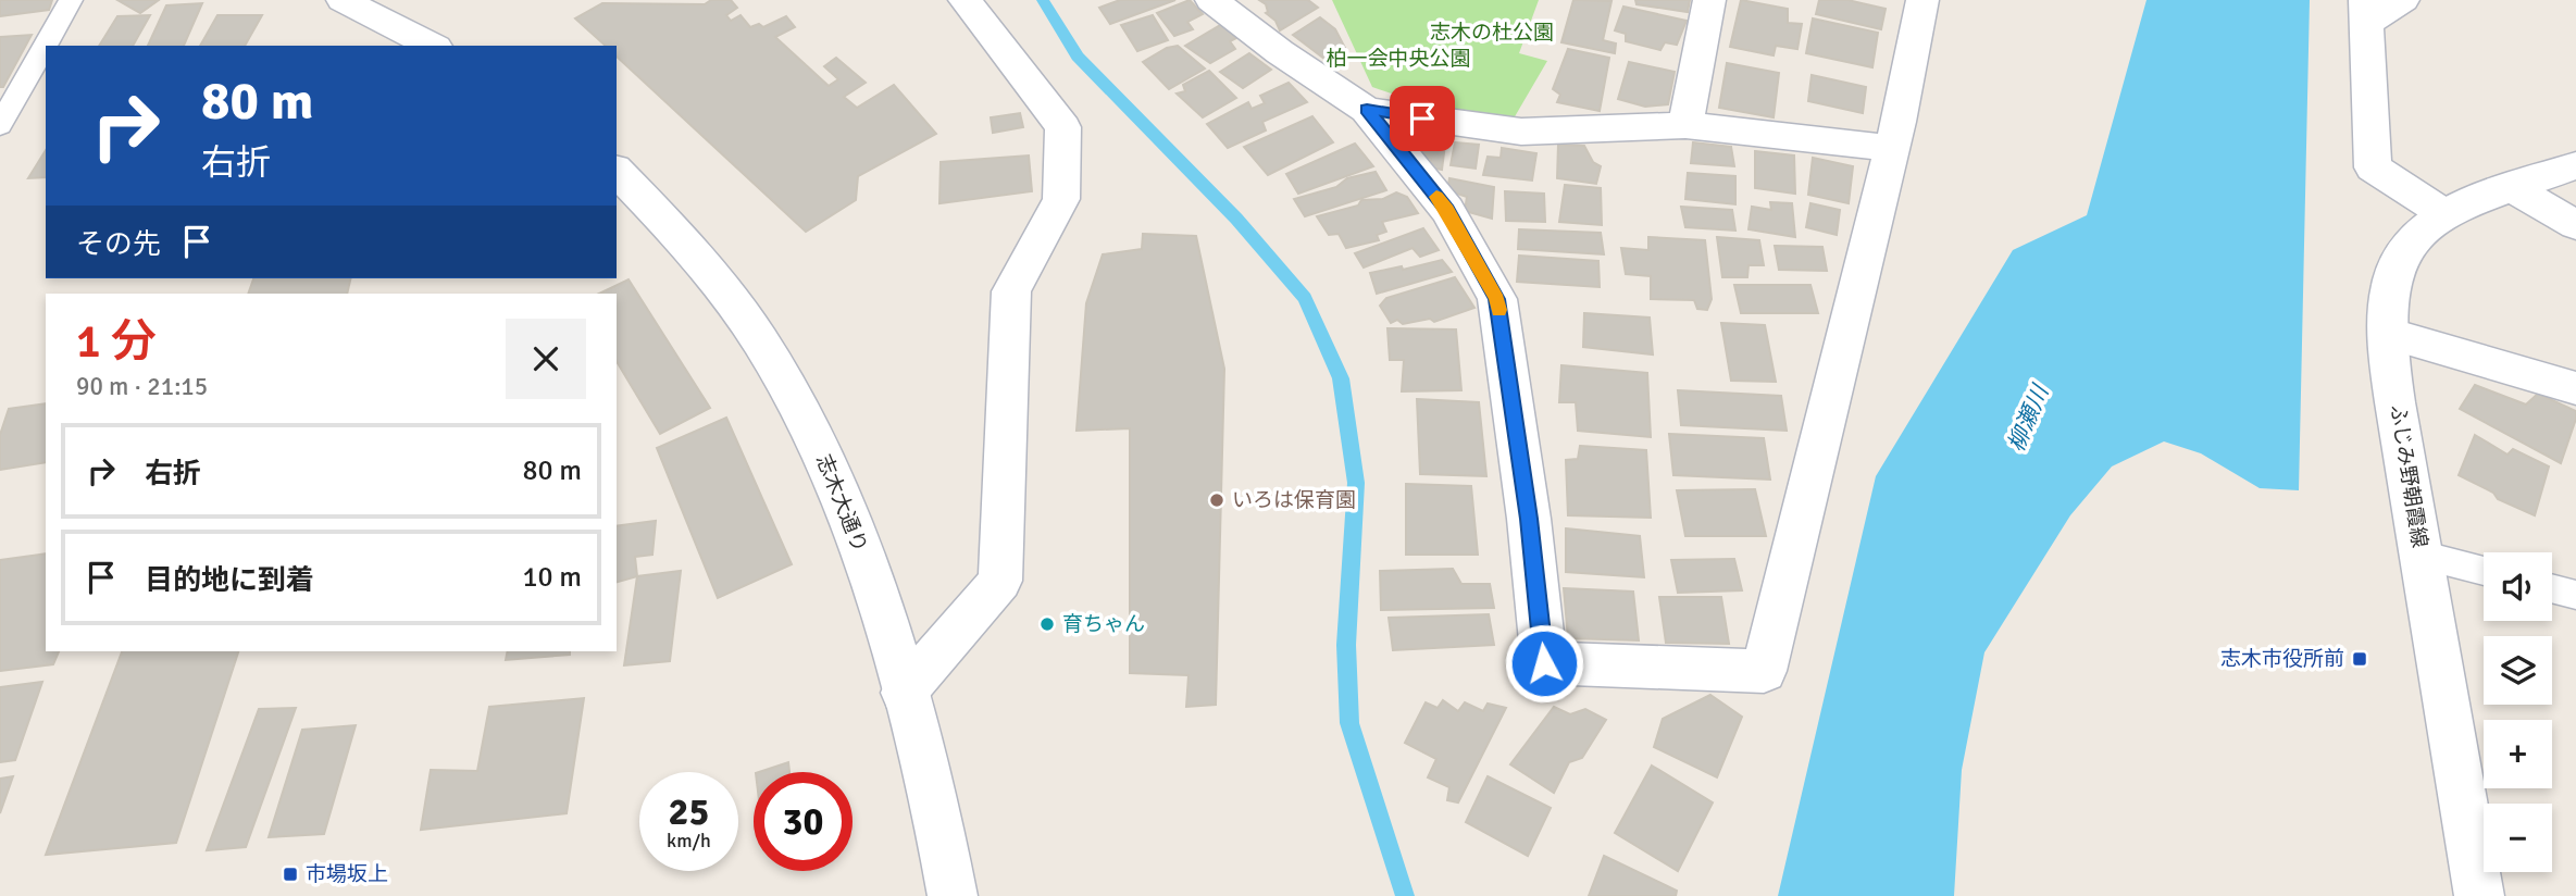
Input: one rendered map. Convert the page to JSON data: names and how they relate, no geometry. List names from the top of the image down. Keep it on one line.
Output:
{"streets":{"street":["ふじみ野朝霞線","志木大通り"]},"water":["柳瀬川"],"parks":["志木の杜公園","柏一会中央公園"],"places":{"other":["いろは保育園","育ちゃん"],"transit":["志木市役所前","市場坂上"]},"page":{"turn":["80 m","右折"],"then":"その先","heading":["1 分","90 m · 21:15"],"list":[{"name":"右折","value":"80 m"},{"name":"目的地に到着","value":"10 m"}],"map_buttons":["+","−"],"speed":"25 km/h","limit":"30"}}
